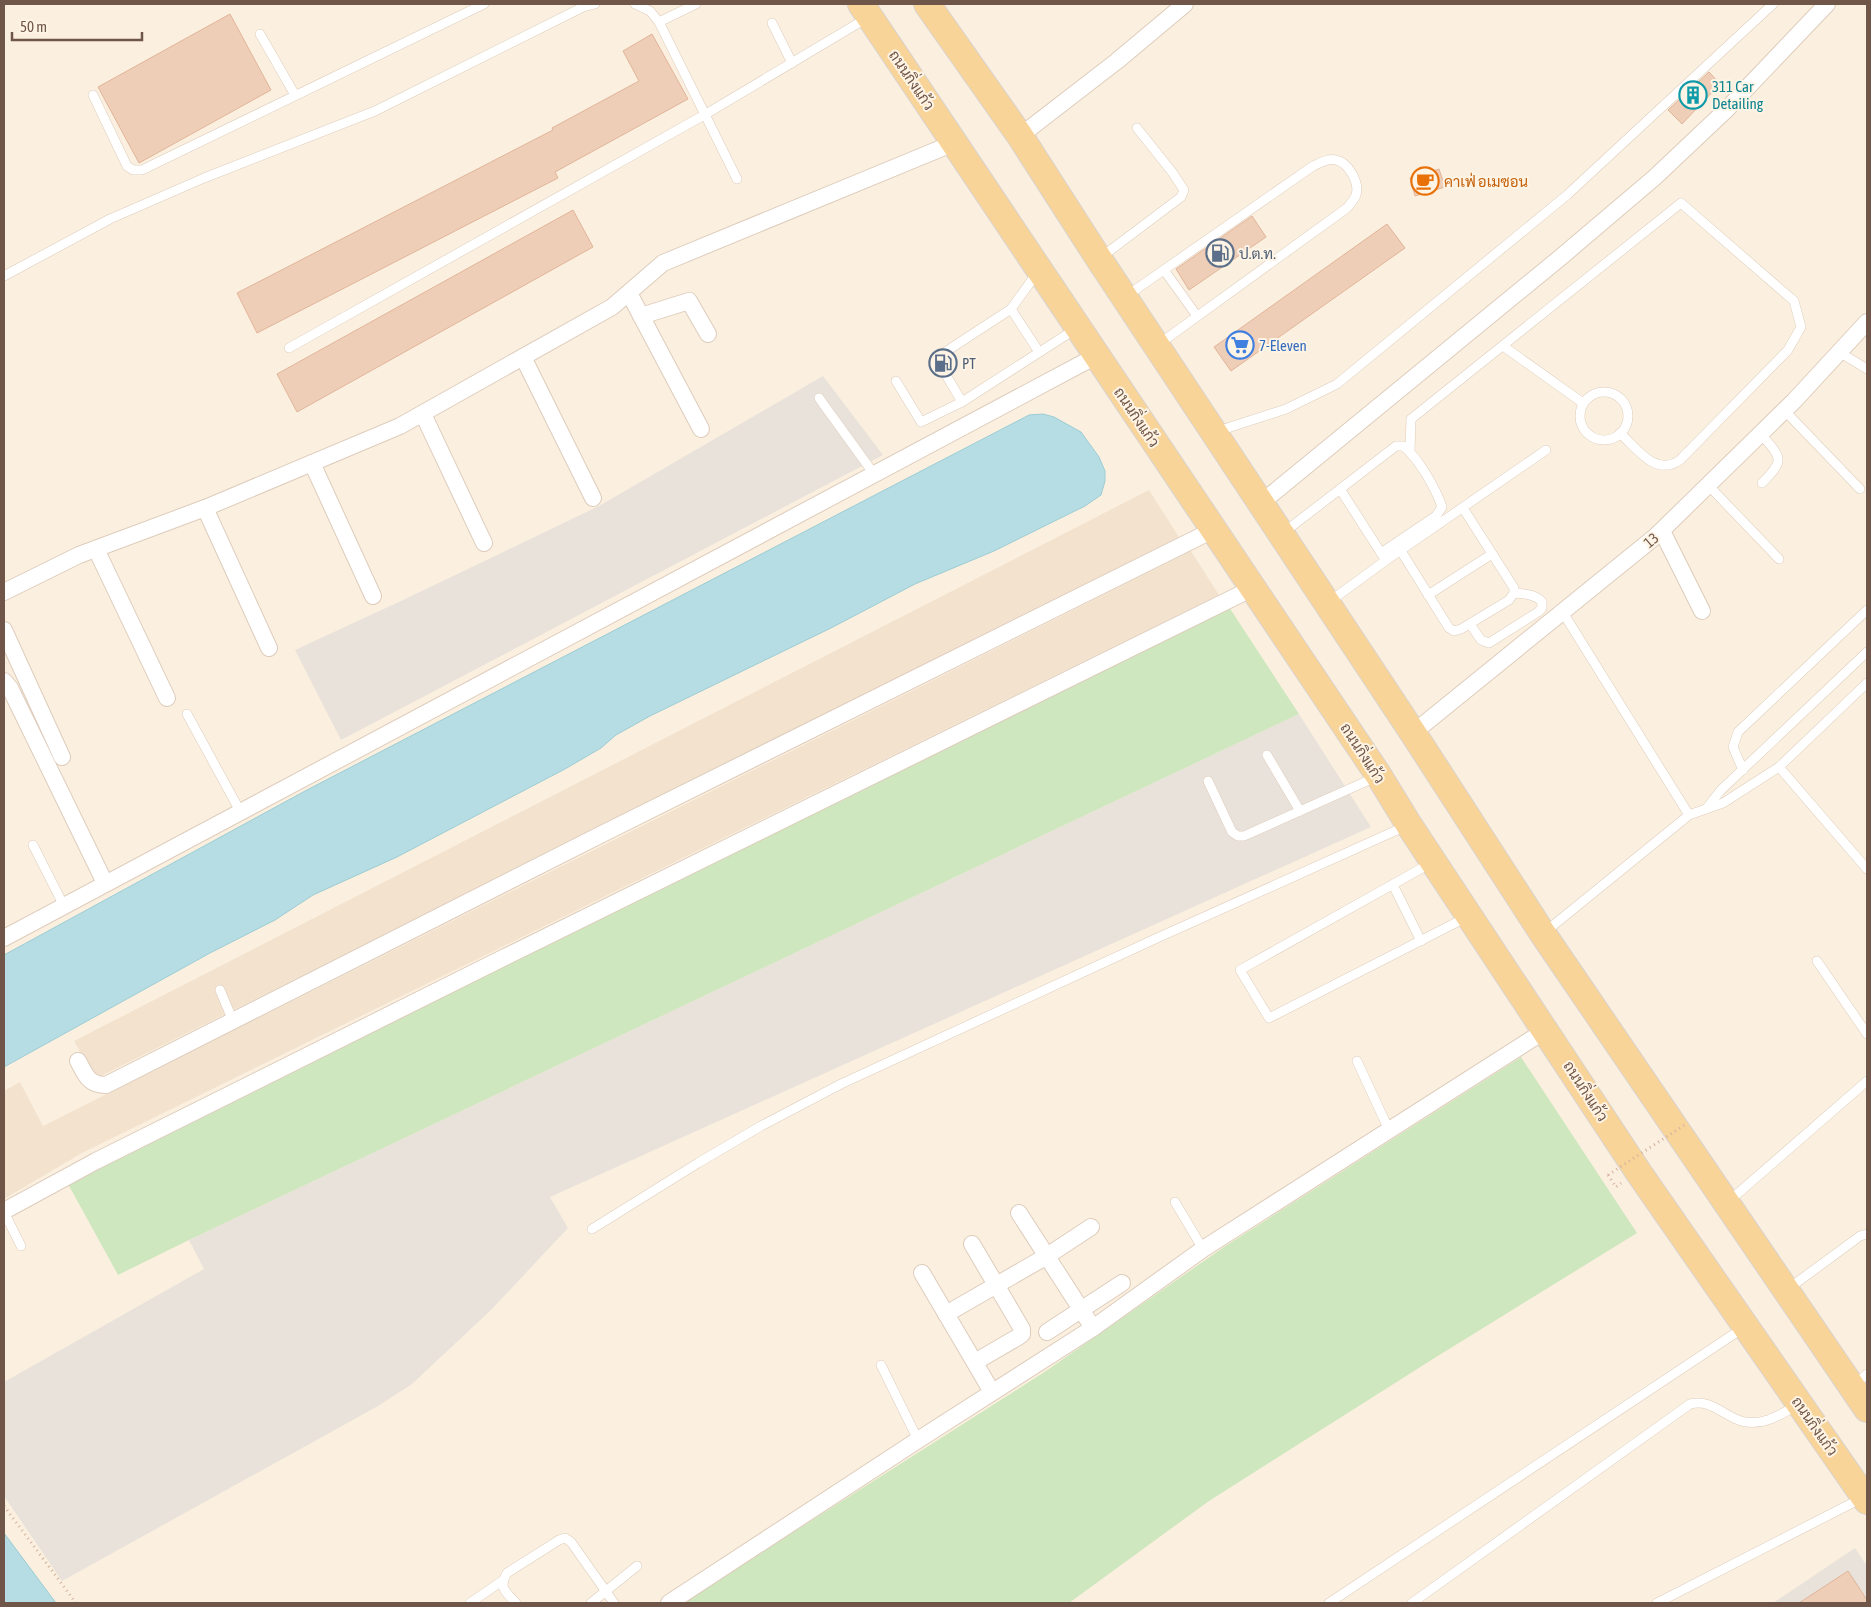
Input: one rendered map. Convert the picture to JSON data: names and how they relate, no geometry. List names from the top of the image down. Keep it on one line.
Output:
{"streets":{"main road":["ถนนกิ่งแก้ว"],"street":["13"]},"places":{"building":["311 Car Detailing"],"cafe":["คาเฟ่ อเมซอน"],"fuel station":["ป.ต.ท.","PT"],"supermarket":["7-Eleven"]},"scale_bar":"50 m"}
